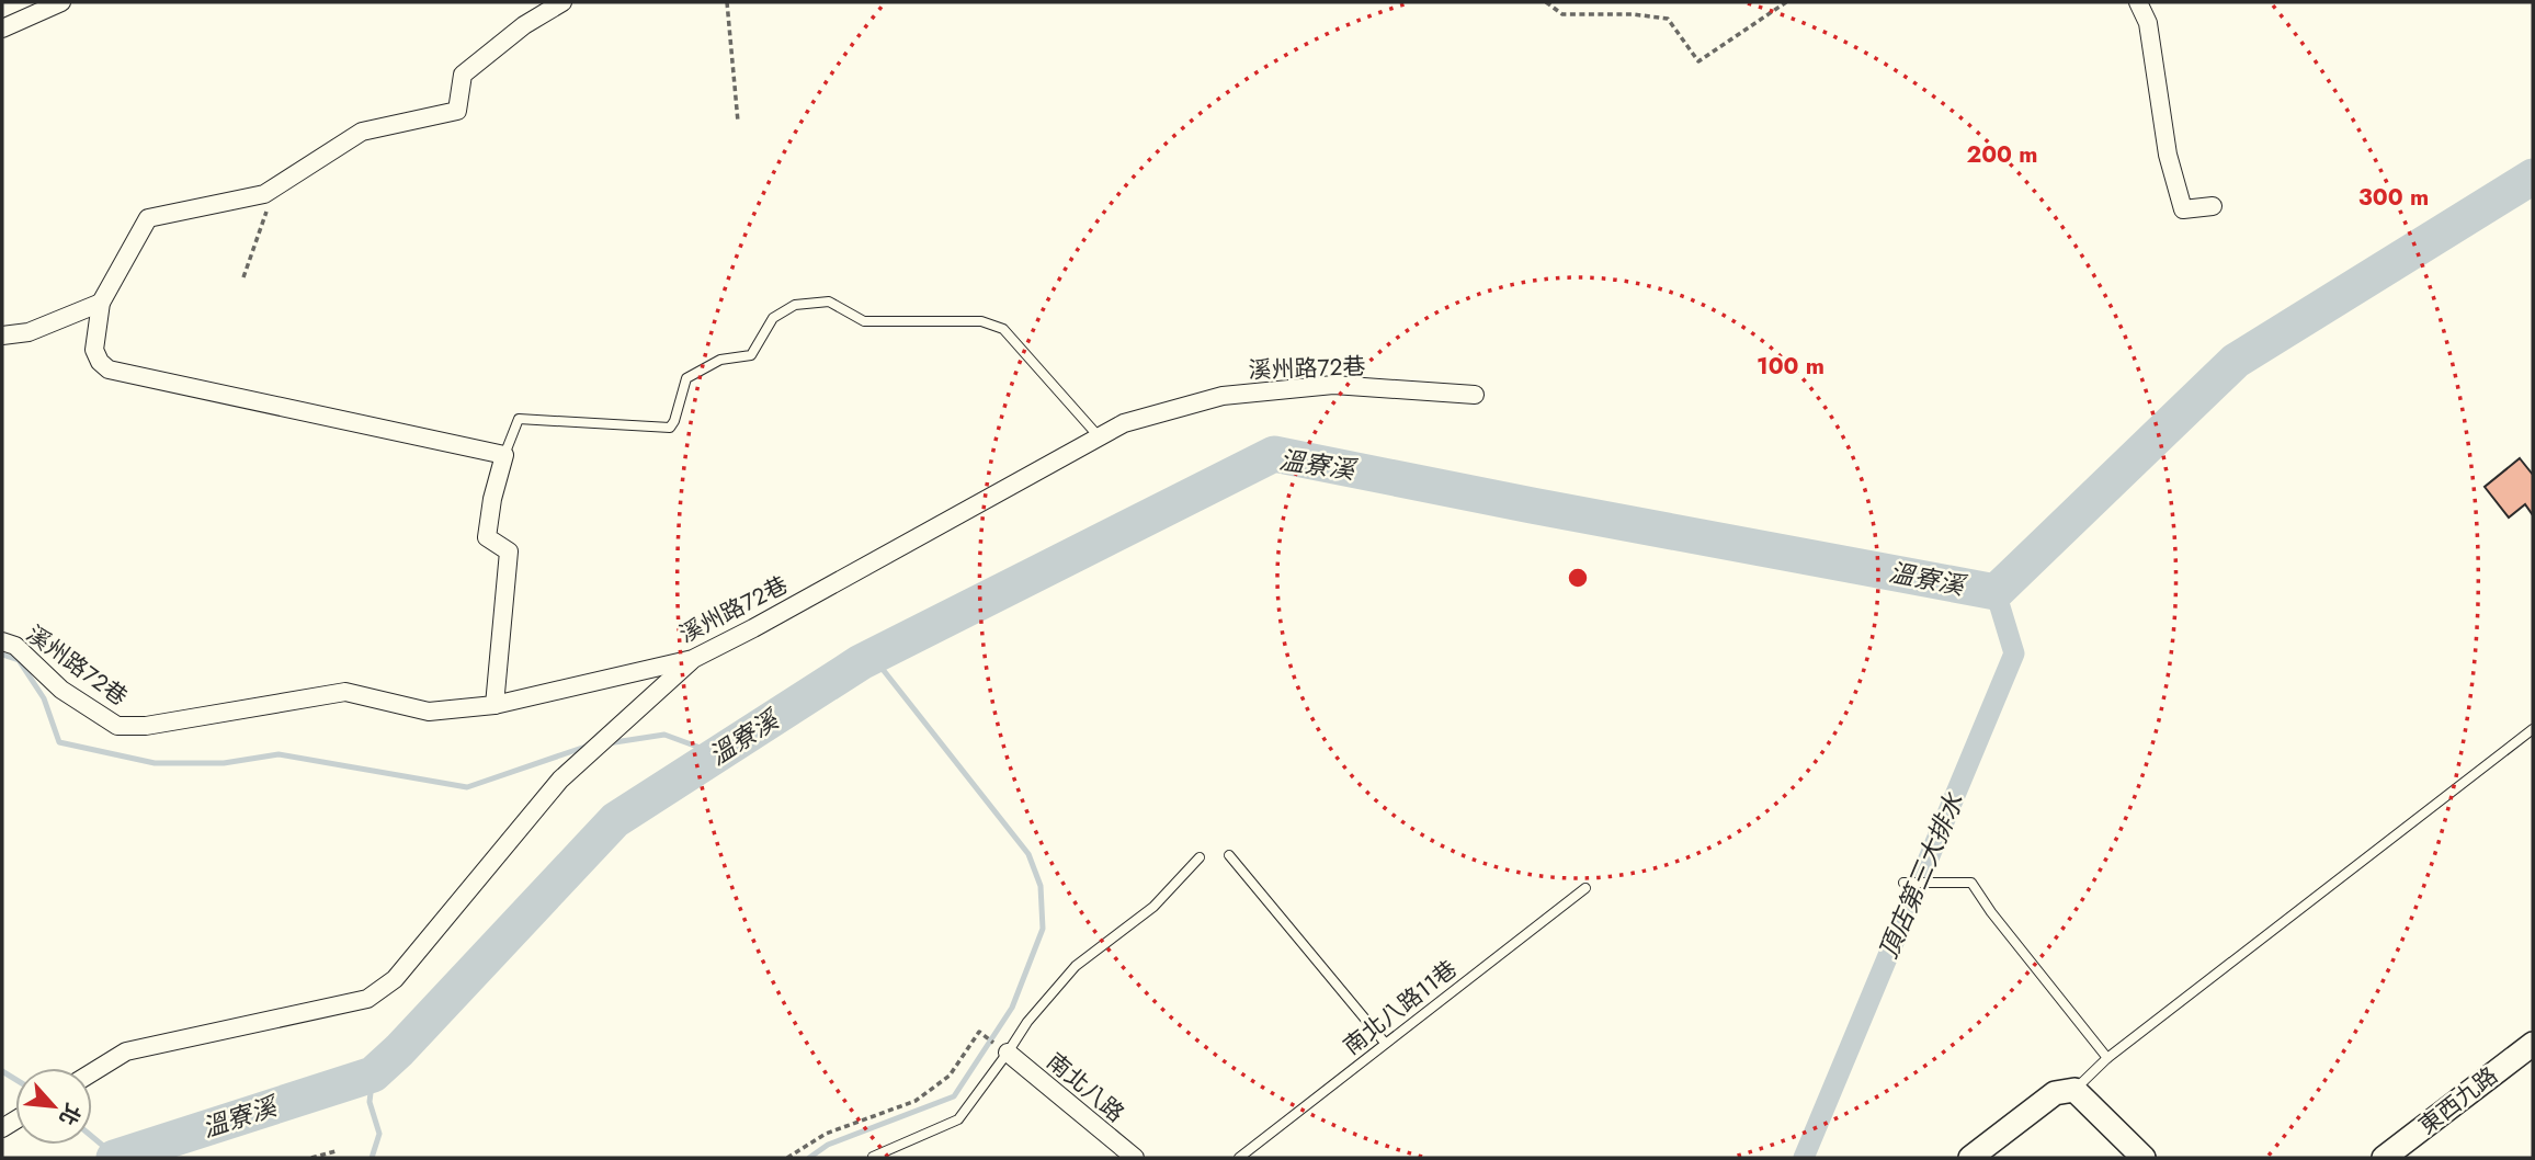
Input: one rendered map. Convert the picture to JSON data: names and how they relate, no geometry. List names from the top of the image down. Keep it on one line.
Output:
{"streets":{"street":["溪州路72巷","南北八路","東西九路"],"lane":["南北八路11巷"]},"water":["溫寮溪","頂店第三大排水"],"north":"bottom right","rings":["200 m","300 m","100 m"]}
